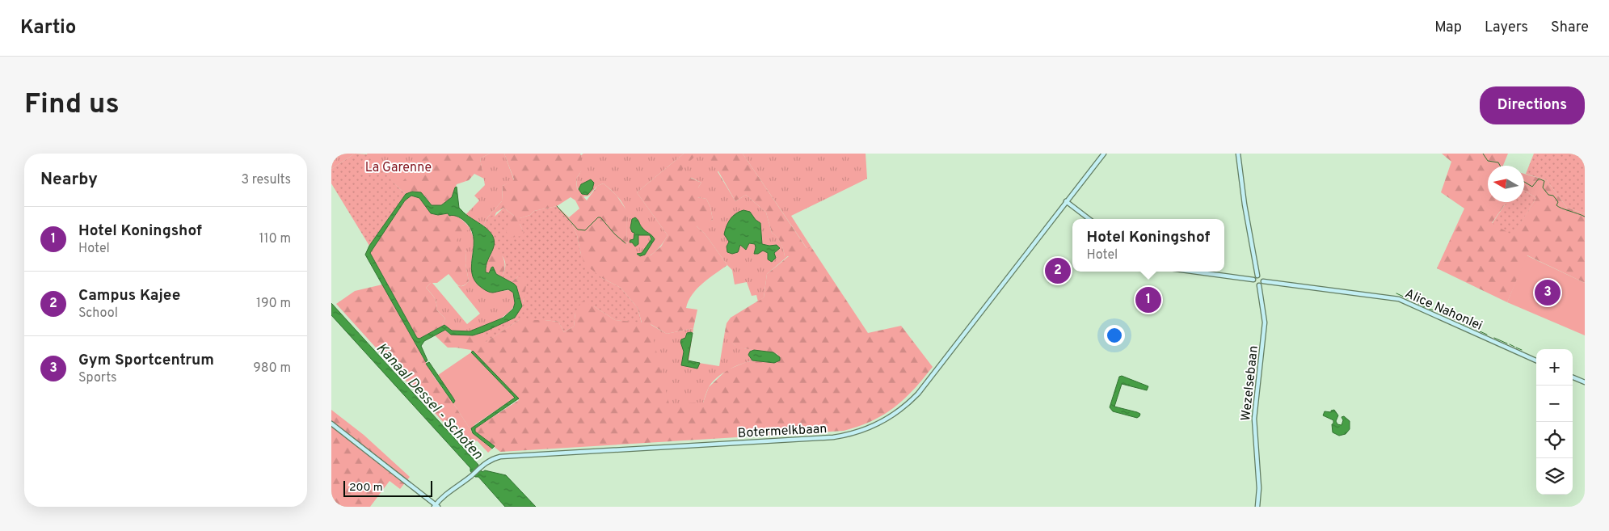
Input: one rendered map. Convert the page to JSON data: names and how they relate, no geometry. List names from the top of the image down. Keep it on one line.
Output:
{"streets":{"main road":["Alice Nahonlei","Wezelsebaan","Botermelkbaan"]},"crossings":[["Alice Nahonlei","Wezelsebaan"]],"water":["Kanaal Dessel - Schoten"],"parks":["La Garenne"],"scale_bar":"200 m","north":"left","page":{"header":"Kartio","nav":["Map","Layers","Share"],"buttons":"Directions","title":"Find us","heading":["Nearby","3 results"],"list":[{"mark":"1","name":"Hotel Koningshof","note":"Hotel","value":"110 m"},{"mark":"2","name":"Campus Kajee","note":"School","value":"190 m"},{"mark":"3","name":"Gym Sportcentrum","note":"Sports","value":"980 m"}],"popup":["Hotel Koningshof","Hotel"],"pins":["2","3","1"],"map_buttons":["+","−"],"scale":"200 m"}}
